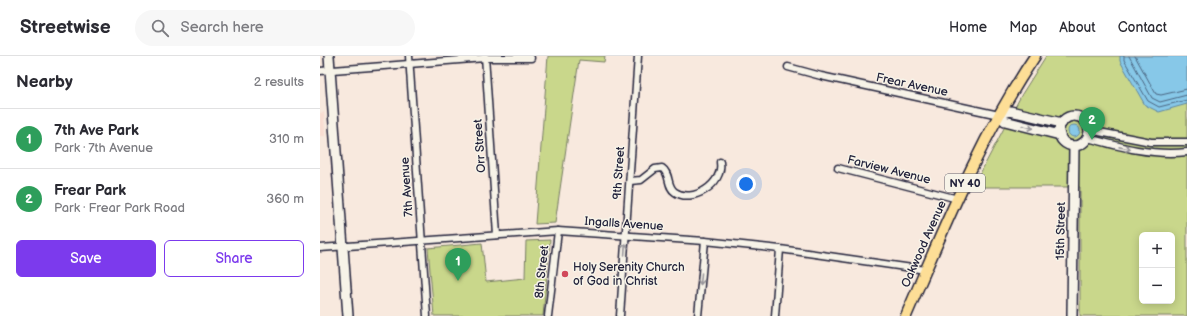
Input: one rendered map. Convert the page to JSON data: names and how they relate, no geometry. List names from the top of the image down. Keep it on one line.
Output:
{"streets":{"main road":["NY 40","Oakwood Avenue"],"street":["Frear Avenue","Orr Street","Farview Avenue","9th Street","7th Avenue","Ingalls Avenue","15th Street","8th Street"]},"crossings":[["Frear Avenue","Oakwood Avenue"],["Orr Street","Ingalls Avenue"],["Farview Avenue","Oakwood Avenue"],["9th Street","Ingalls Avenue"],["7th Avenue","Ingalls Avenue"],["Ingalls Avenue","Oakwood Avenue"],["Ingalls Avenue","8th Street"]],"places":["Holy Serenity Church of God in Christ"],"page":{"header":"Streetwise","search":"Search here","nav":["Home","Map","About","Contact"],"heading":["Nearby","2 results"],"pins":["2","1"],"list":[{"mark":"1","name":"7th Ave Park","note":"Park · 7th Avenue","value":"310 m"},{"mark":"2","name":"Frear Park","note":"Park · Frear Park Road","value":"360 m"}],"buttons":["Save","Share"],"map_buttons":["+","−"]}}
